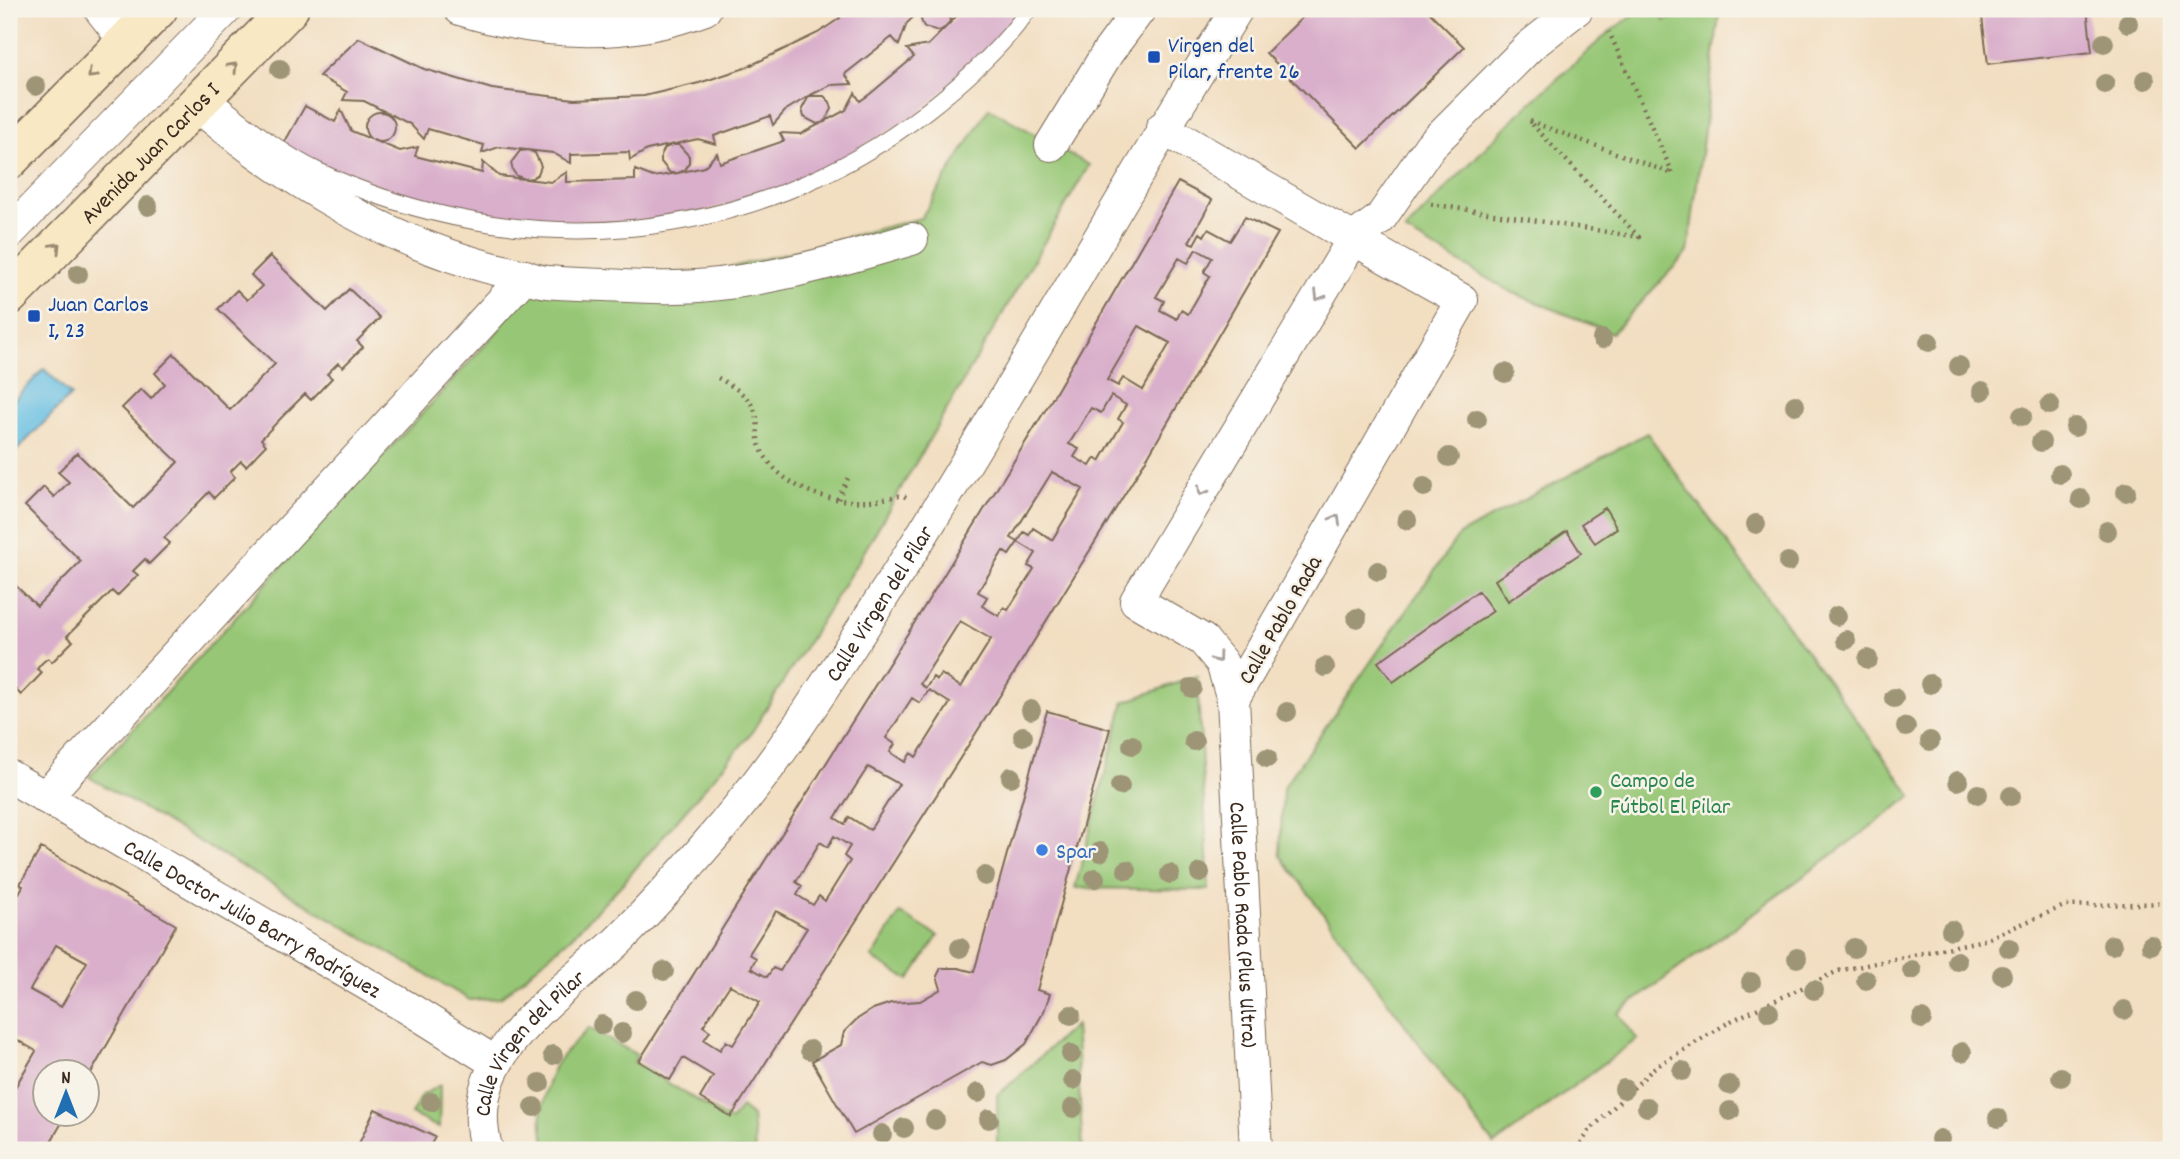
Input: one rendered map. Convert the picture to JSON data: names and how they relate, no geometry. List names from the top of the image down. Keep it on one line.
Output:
{"streets":{"street":["Avenida Juan Carlos I","Calle Virgen del Pilar","Calle Pablo Rada","Calle Doctor Julio Barry Rodríguez","Calle Pablo Rada (Plus Ultra)"]},"crossings":[["Calle Virgen del Pilar","Calle Doctor Julio Barry Rodríguez"],["Calle Pablo Rada","Calle Pablo Rada (Plus Ultra)"]],"places":{"transit":["Virgen del Pilar, frente 26","Juan Carlos I, 23"],"other":["Campo de Fútbol El Pilar","Spar"]},"north":"top"}
